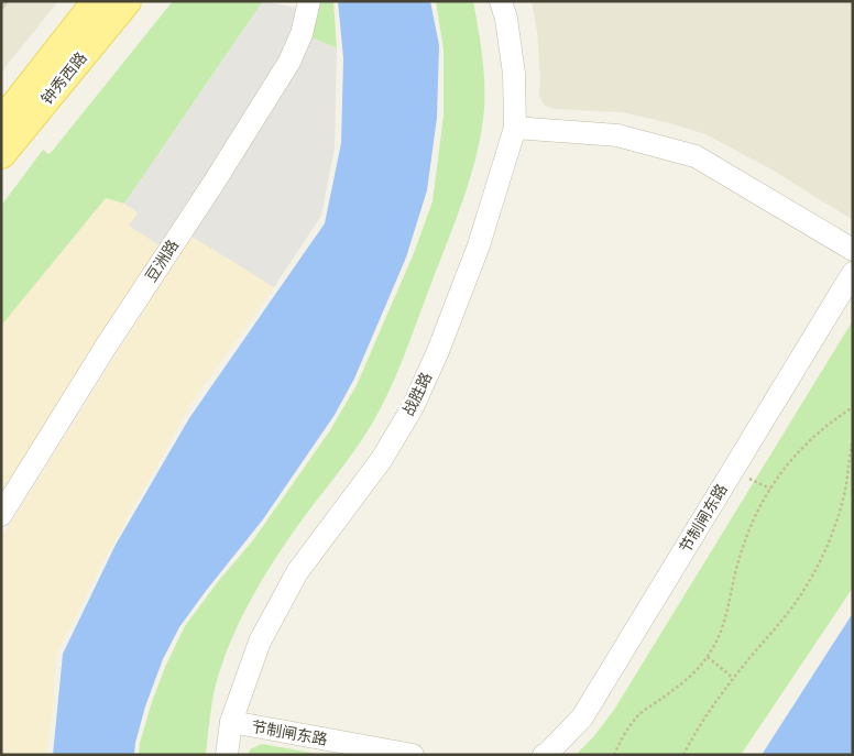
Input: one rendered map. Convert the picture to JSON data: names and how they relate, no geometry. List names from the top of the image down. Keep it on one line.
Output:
{"streets":{"main road":["钟秀西路"],"street":["豆洲路","战胜路","节制闸东路"]},"crossings":[["战胜路","节制闸东路"]]}
